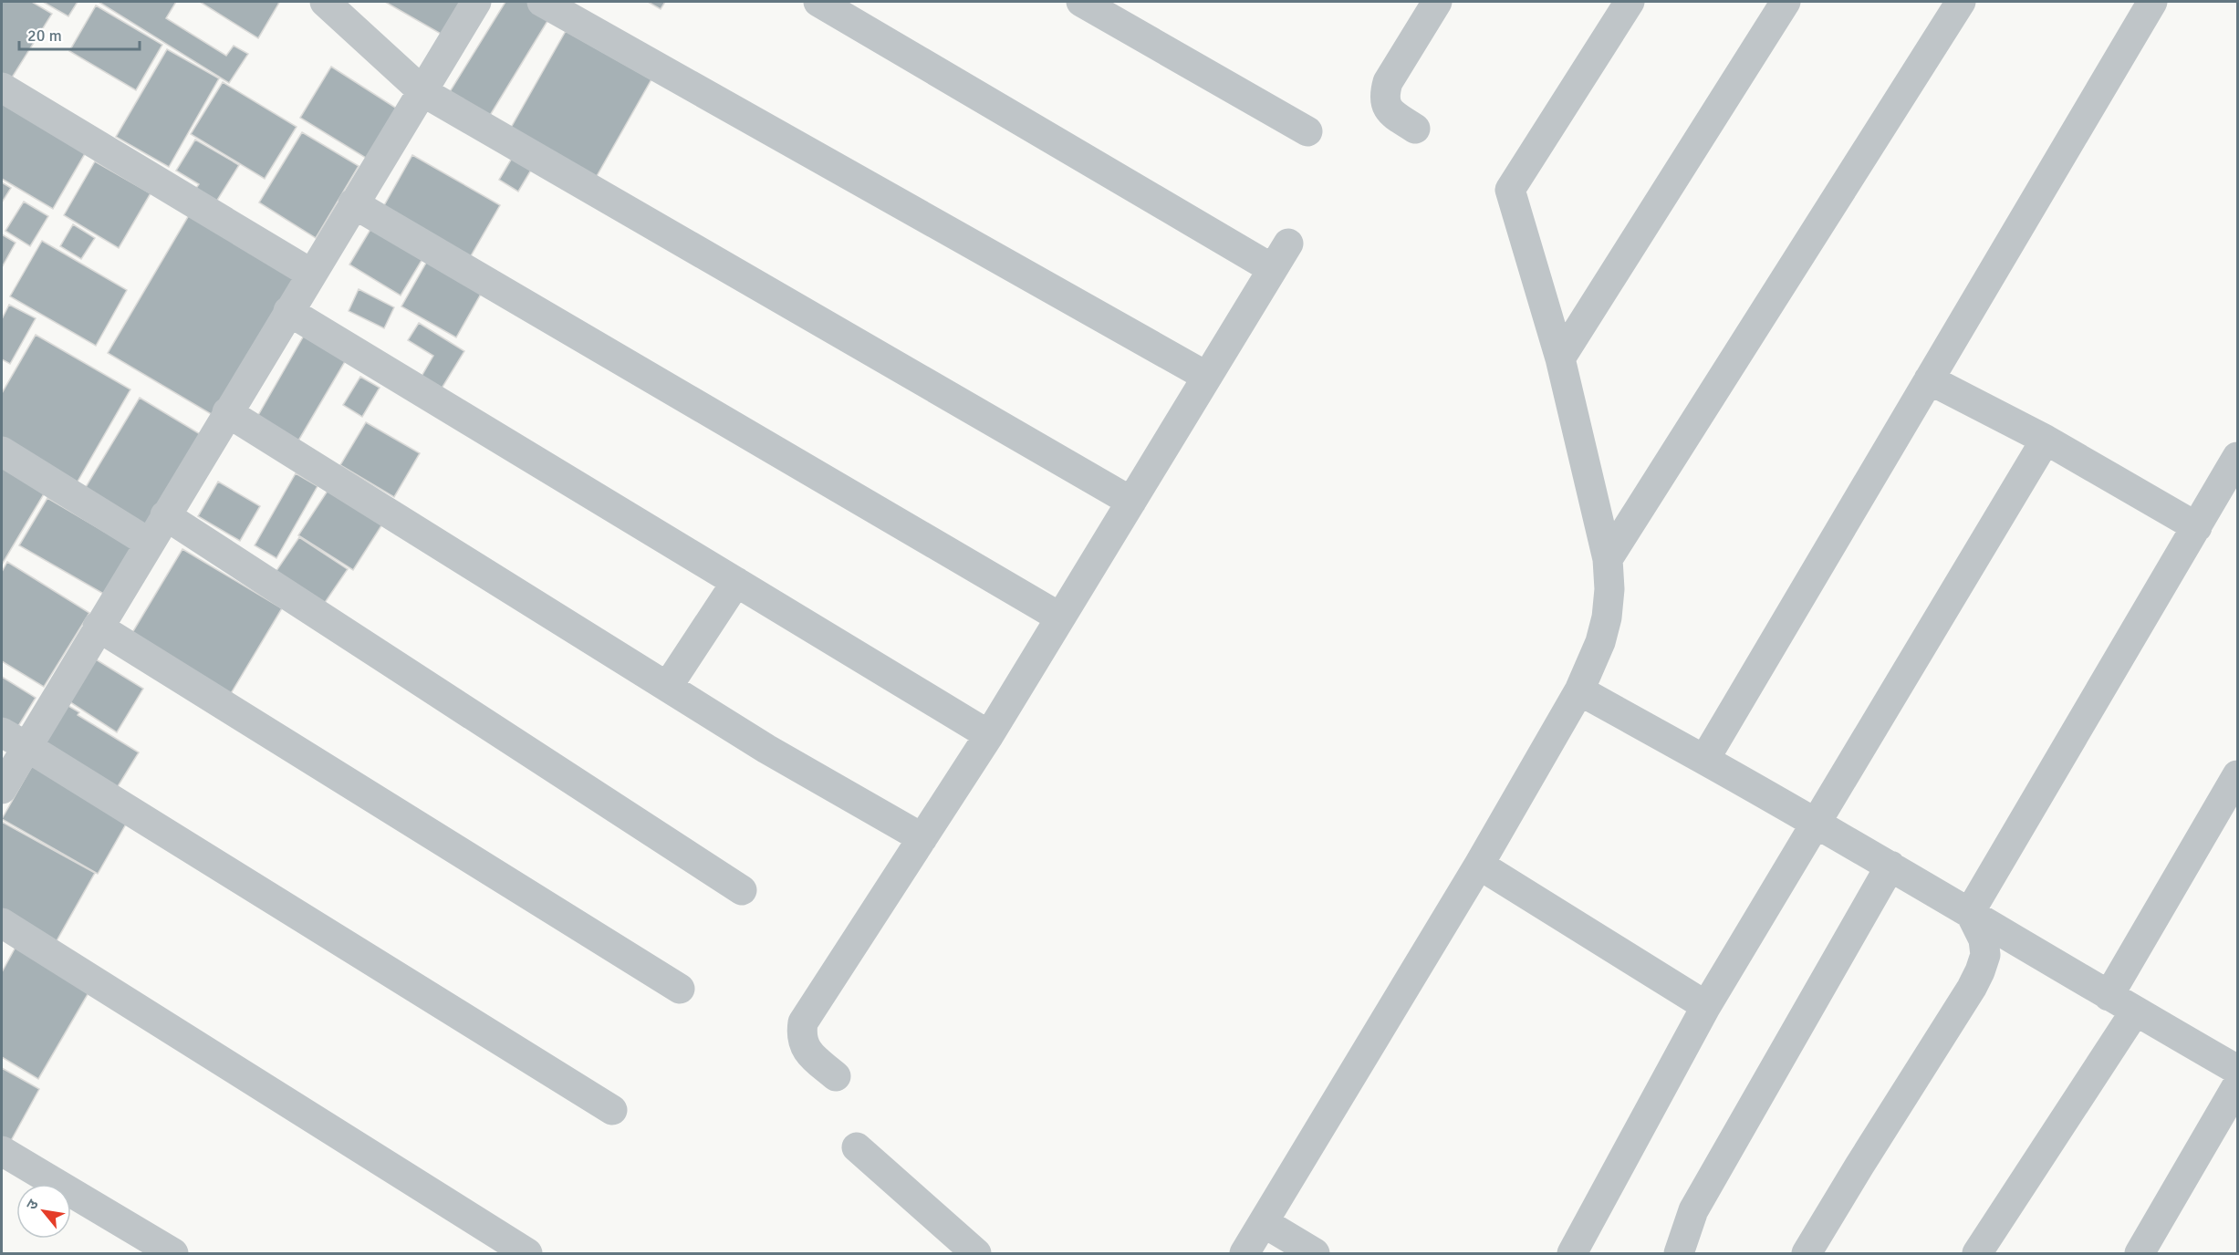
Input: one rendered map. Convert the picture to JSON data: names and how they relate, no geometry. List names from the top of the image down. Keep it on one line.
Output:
{"scale_bar":"20 m","north":"top left"}
